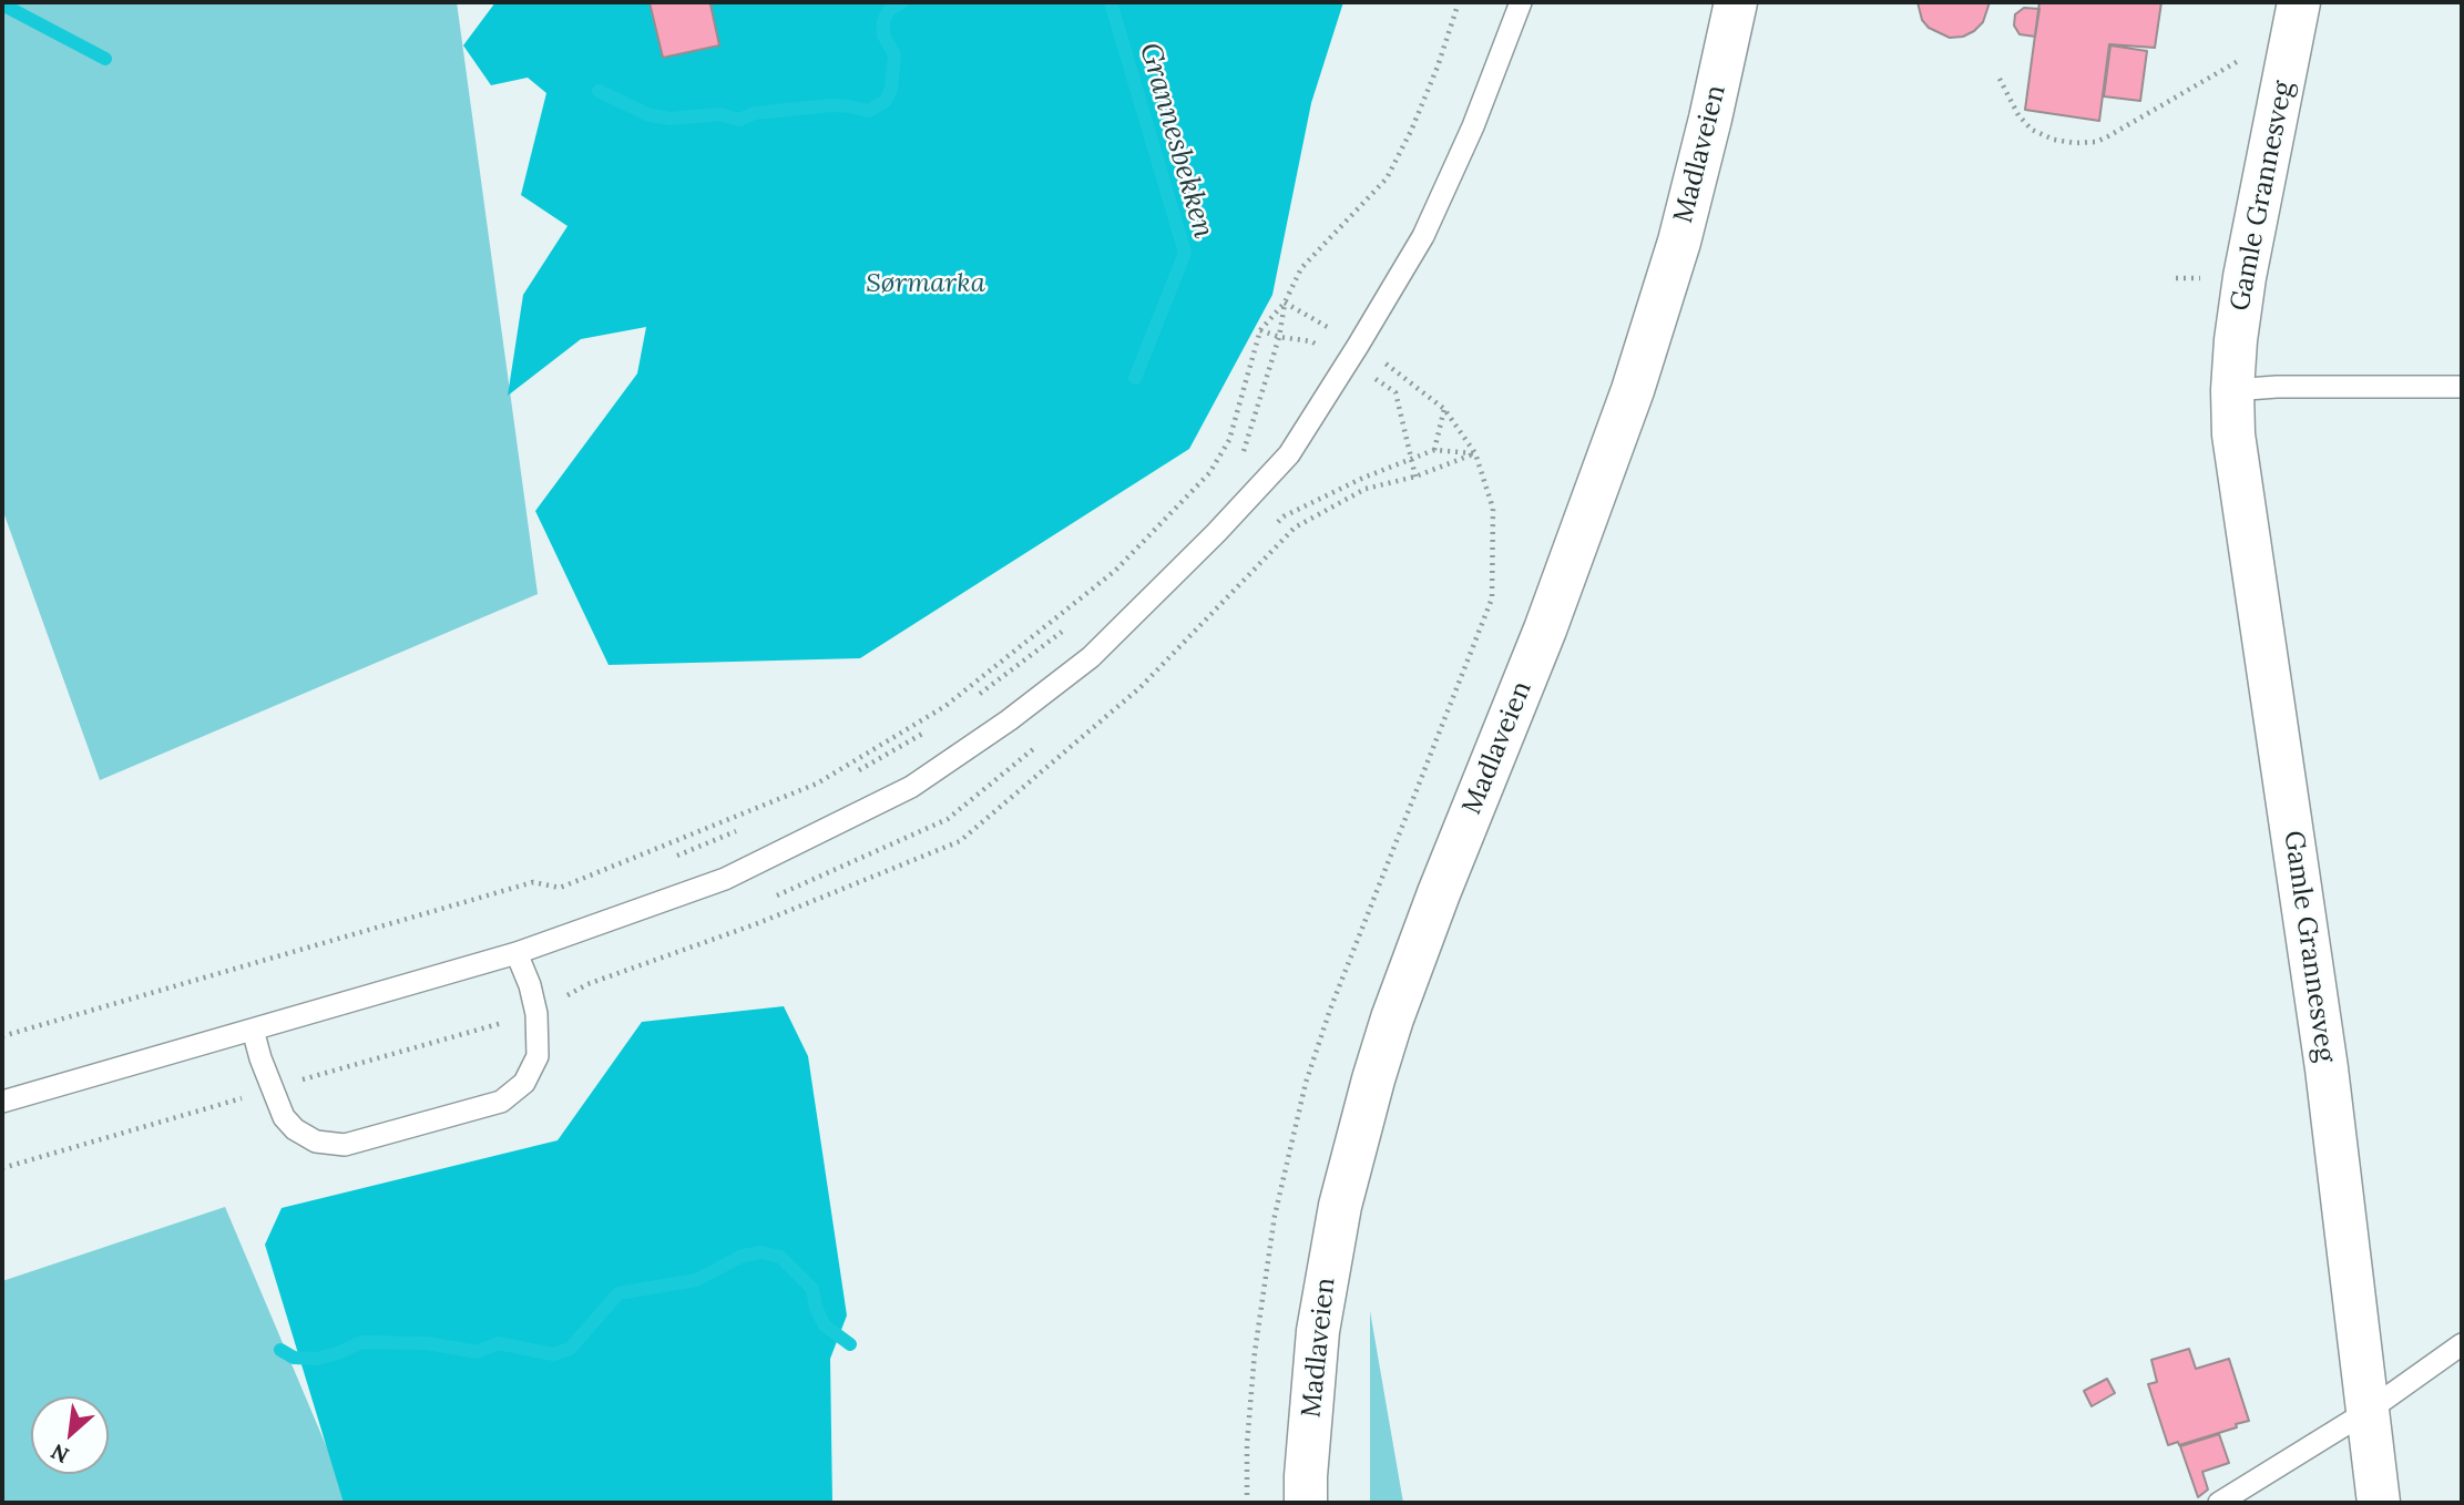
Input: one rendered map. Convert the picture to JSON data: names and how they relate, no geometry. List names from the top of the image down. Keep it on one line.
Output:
{"streets":{"main road":["Madlaveien","Gamle Grannesveg"]},"water":["Grannesbekken"],"parks":["Sørmarka"],"north":"bottom left"}
